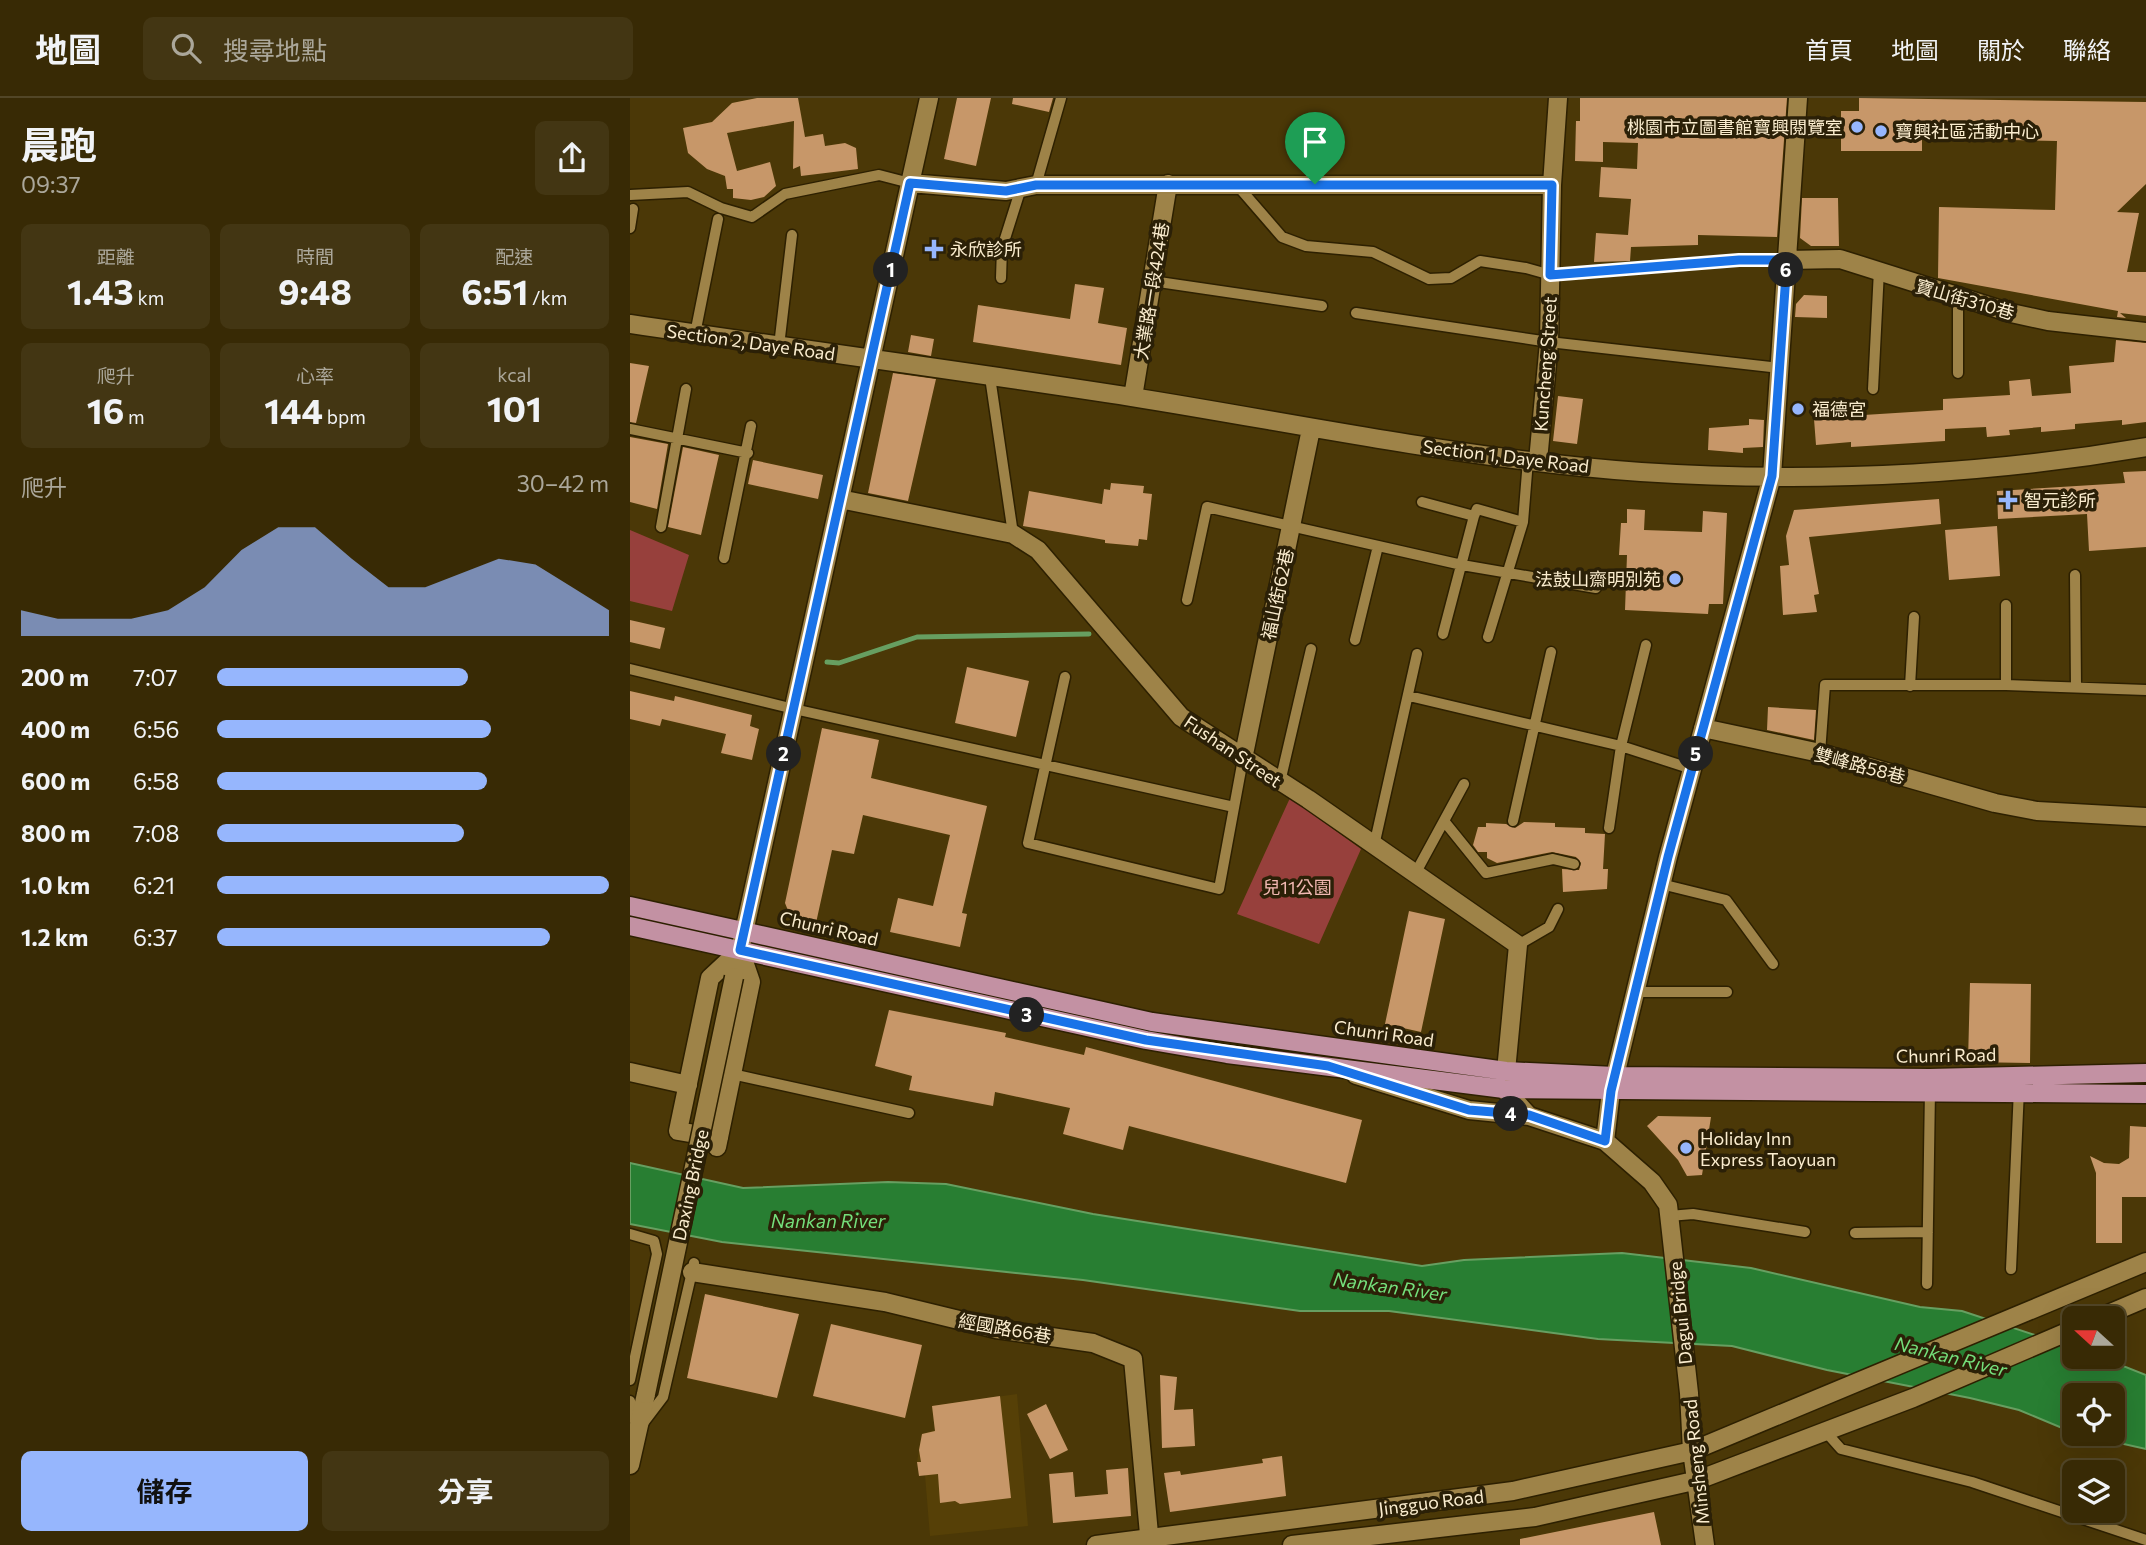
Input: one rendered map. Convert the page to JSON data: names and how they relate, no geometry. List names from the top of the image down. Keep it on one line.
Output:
{"streets":{"main road":["Chunri Road"],"street":["大業路一段424巷","寶山街310巷","Section 2, Daye Road","Kuncheng Street","Section 1, Daye Road","福山街62巷","Fushan Street","雙峰路58巷","Daxing Bridge","Dagui Bridge","經國路66巷","Minsheng Road","Jingguo Road"]},"crossings":[["大業路一段424巷","Section 1, Daye Road"],["Section 2, Daye Road","Section 1, Daye Road"],["Section 2, Daye Road","Daxing Bridge"],["Kuncheng Street","Section 1, Daye Road"],["Section 1, Daye Road","福山街62巷"],["Section 1, Daye Road","Daxing Bridge"],["福山街62巷","Fushan Street"],["Chunri Road","Daxing Bridge"],["Dagui Bridge","Minsheng Road"],["經國路66巷","Jingguo Road"],["Minsheng Road","Jingguo Road"]],"water":["Nankan River"],"parks":["兒11公園"],"places":{"other":["桃園市立圖書館寶興閱覽室","寶興社區活動中心","福德宮","法鼓山齋明別苑","Holiday Inn Express Taoyuan"],"health":["永欣診所","智元診所"]},"north":"left","page":{"header":"地圖","search":"搜尋地點","nav":["首頁","地圖","關於","聯絡"],"heading":["晨跑","09:37"],"stats":[["距離","1.43 km"],["時間","9:48"],["配速","6:51 /km"],["爬升","16 m"],["心率","144 bpm"],["kcal","101"]],"pins":["1","6","2","5","3","4"],"chart":["爬升","30–42 m"],"list":[{"name":"200 m","note":"7:07"},{"name":"400 m","note":"6:56"},{"name":"600 m","note":"6:58"},{"name":"800 m","note":"7:08"},{"name":"1.0 km","note":"6:21"},{"name":"1.2 km","note":"6:37"}],"buttons":["儲存","分享"]}}
